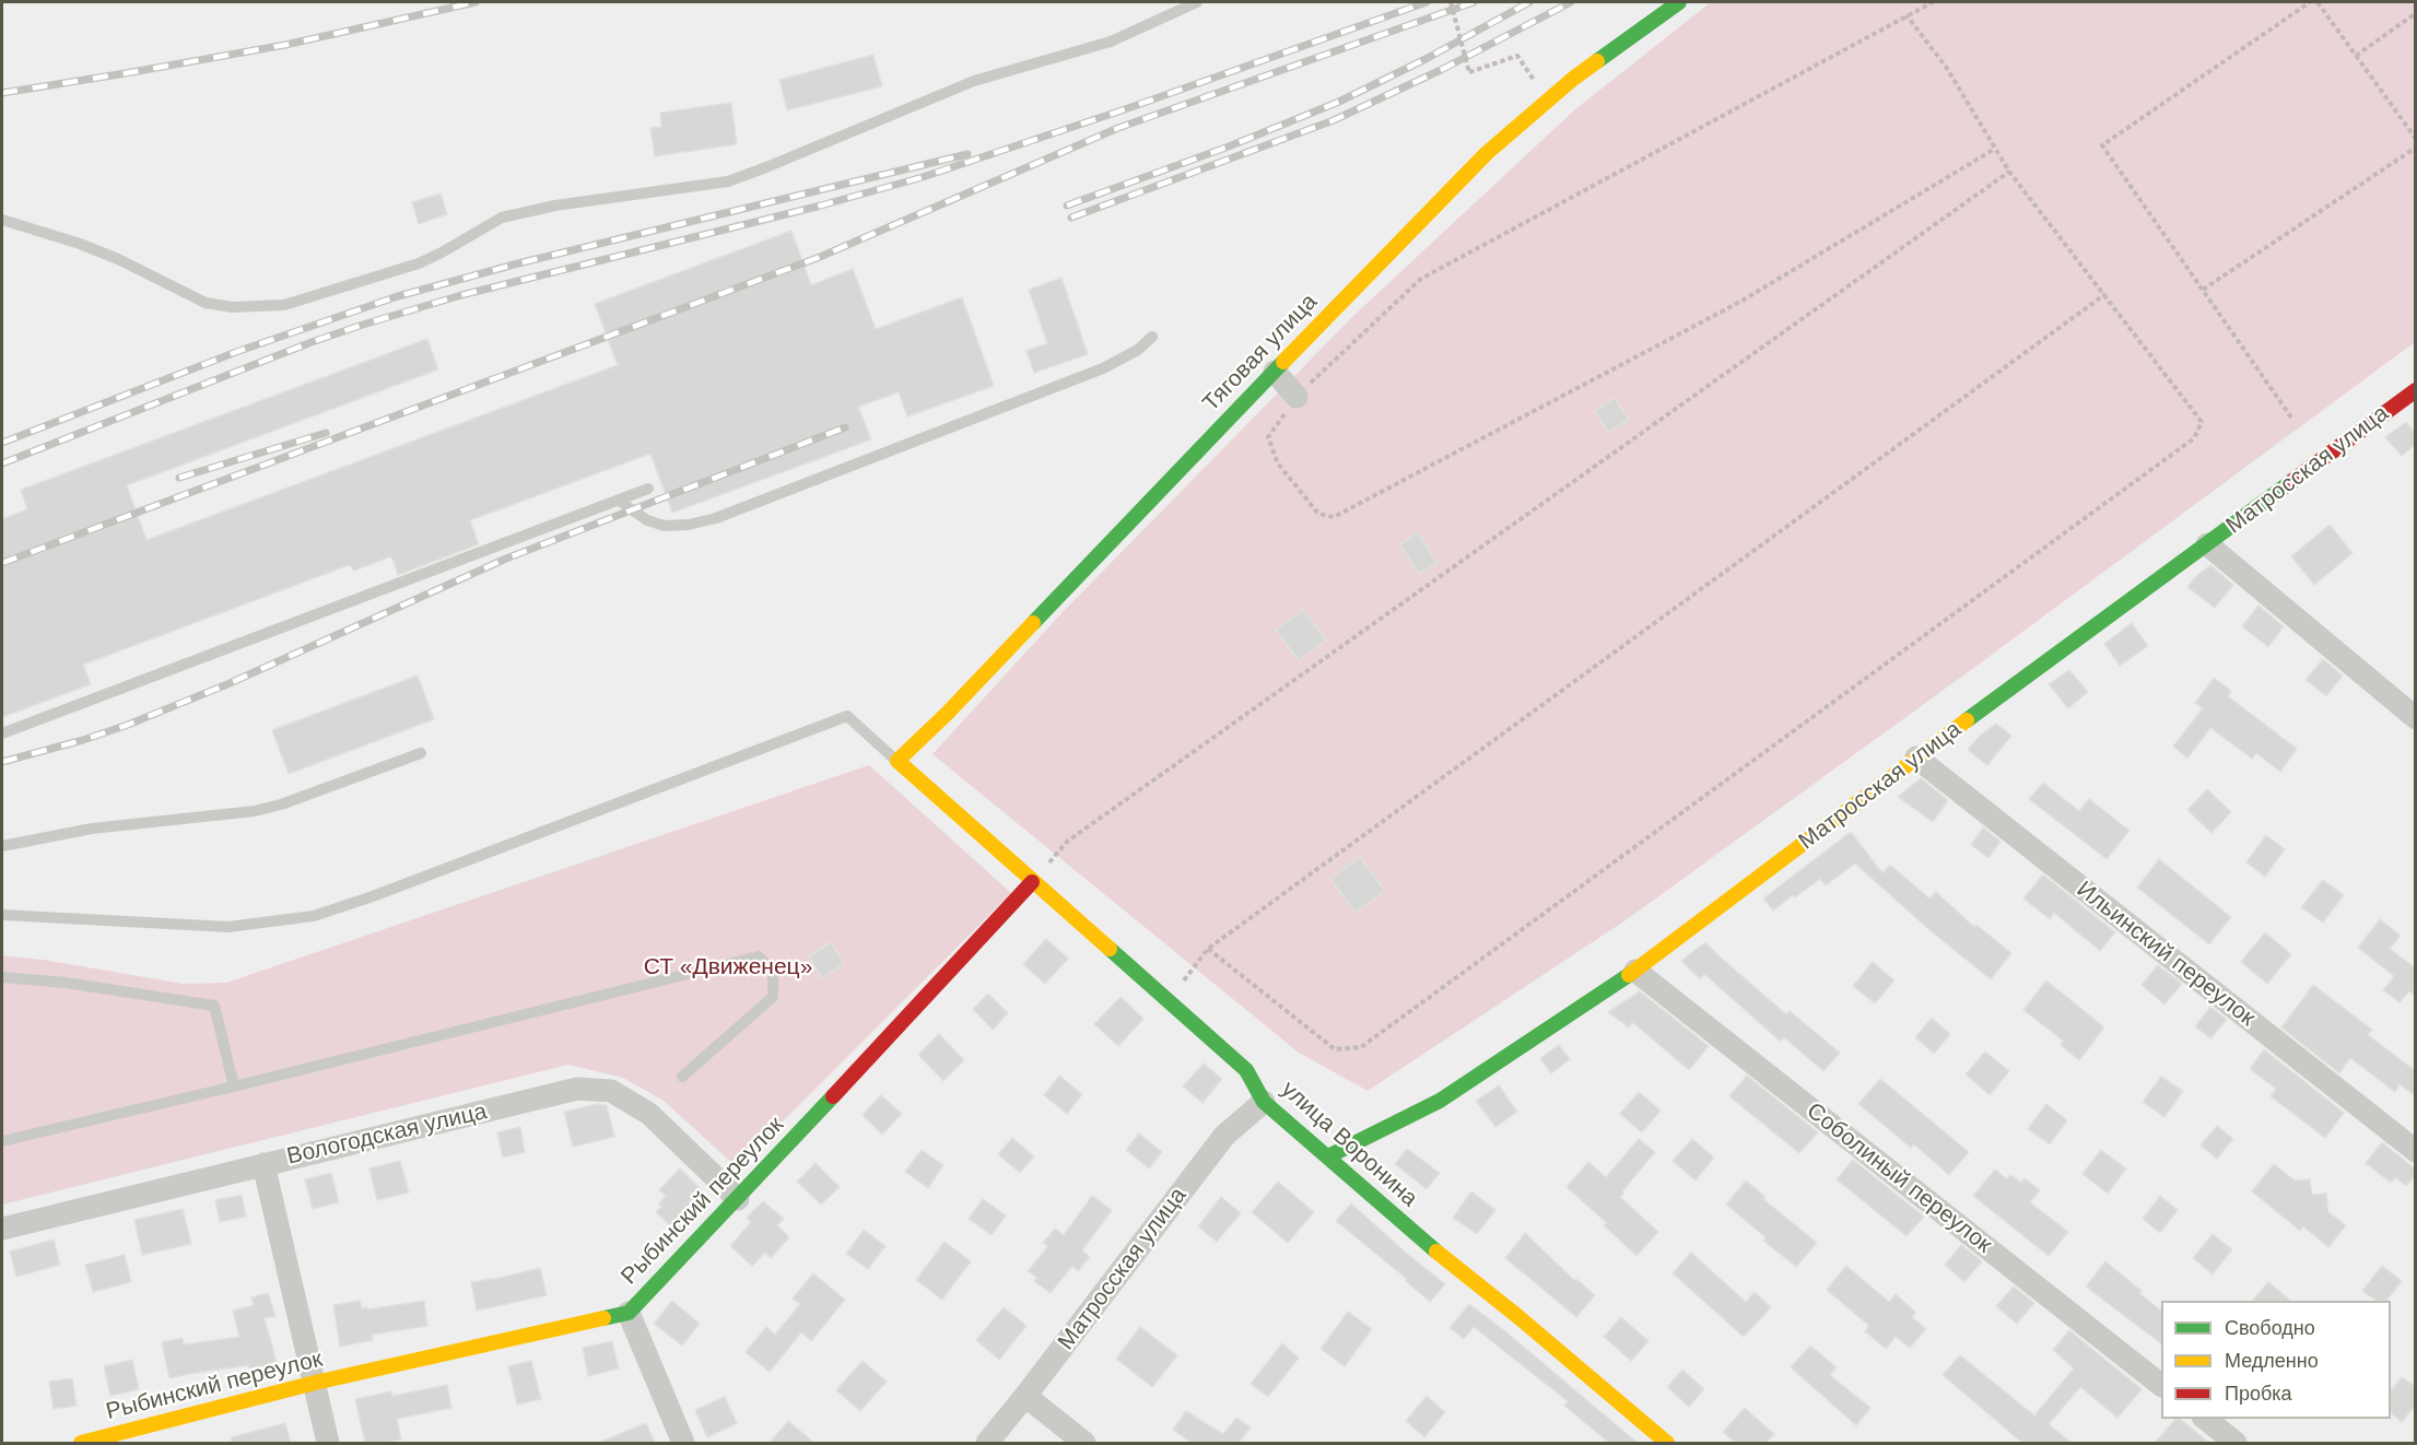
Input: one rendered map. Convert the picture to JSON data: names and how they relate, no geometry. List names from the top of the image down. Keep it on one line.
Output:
{"streets":{"street":["Тяговая улица","Матросская улица","Ильинский переулок","Вологодская улица","улица Воронина","Соболиный переулок","Рыбинский переулок"]},"crossings":[["Тяговая улица","улица Воронина"],["Матросская улица","Ильинский переулок"],["Матросская улица","улица Воронина"],["Матросская улица","Соболиный переулок"],["Вологодская улица","Рыбинский переулок"],["улица Воронина","Рыбинский переулок"]],"parks":["СТ «Движенец»"],"legend":["Свободно","Медленно","Пробка"]}
